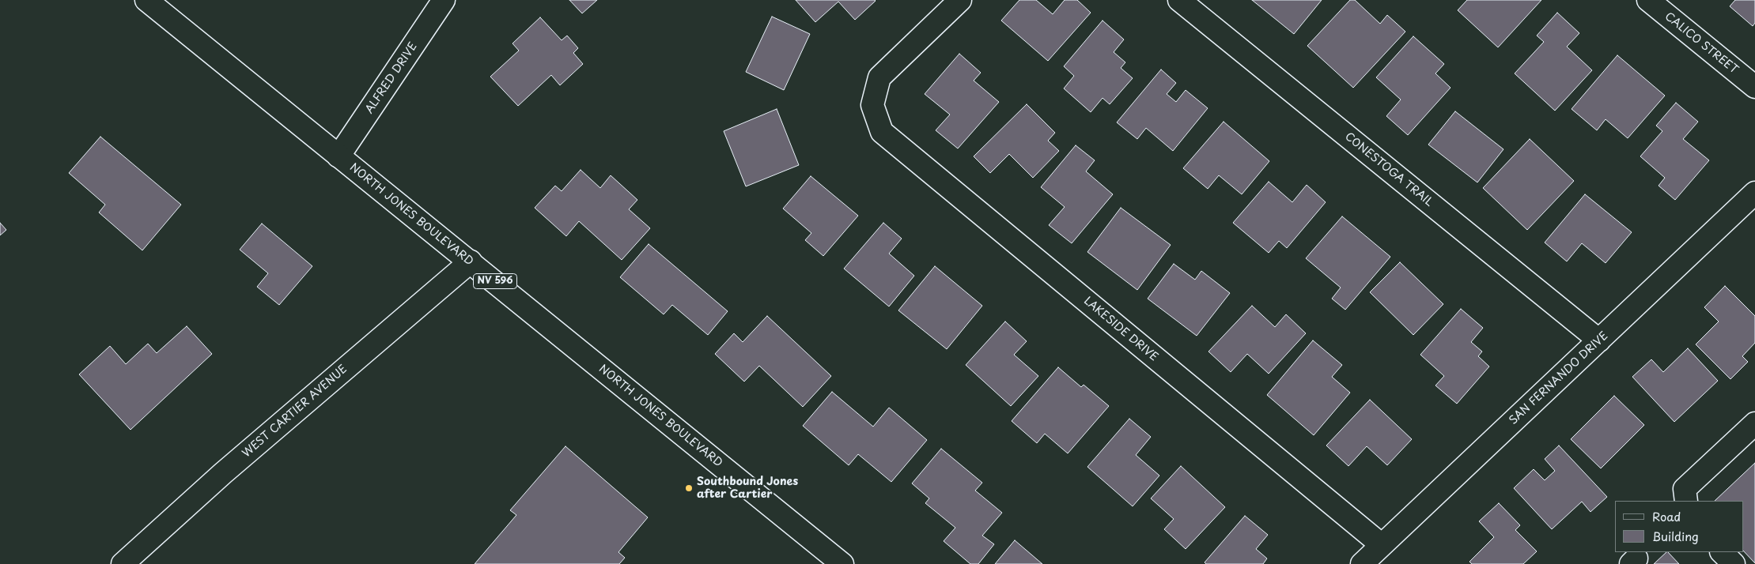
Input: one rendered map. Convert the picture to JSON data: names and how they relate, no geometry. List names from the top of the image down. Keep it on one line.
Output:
{"streets":{"street":["CALICO STREET","ALFRED DRIVE","CONESTOGA TRAIL","NORTH JONES BOULEVARD","NV 596","LAKESIDE DRIVE","SAN FERNANDO DRIVE","WEST CARTIER AVENUE"]},"crossings":[["ALFRED DRIVE","NORTH JONES BOULEVARD"],["CONESTOGA TRAIL","SAN FERNANDO DRIVE"],["NORTH JONES BOULEVARD","WEST CARTIER AVENUE"],["LAKESIDE DRIVE","SAN FERNANDO DRIVE"]],"places":["Southbound Jones after Cartier"],"legend":["Road","Building"]}
